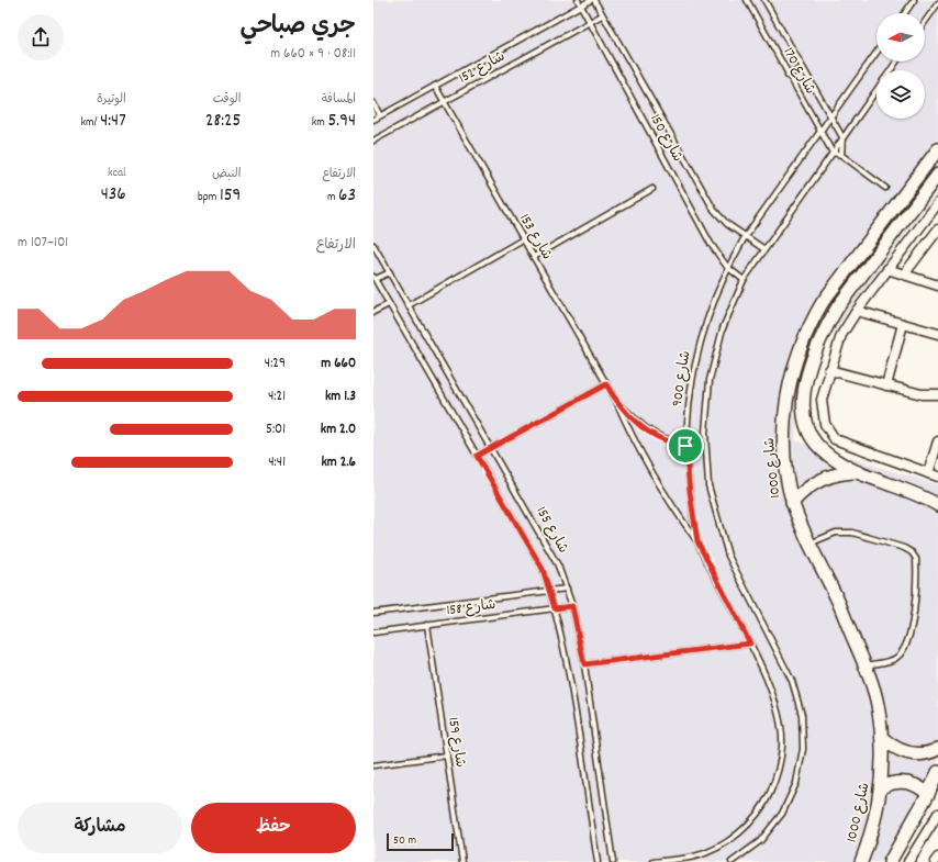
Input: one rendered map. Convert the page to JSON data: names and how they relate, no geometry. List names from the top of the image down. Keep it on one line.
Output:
{"streets":{"street":["شارع 1000"],"lane":["شارع 152","شارع 170","شارع 150","شارع 153","شارع 900","شارع 155","شارع 158","شارع 159"]},"crossings":[["شارع 152","شارع 150"],["شارع 152","شارع 153"],["شارع 170","شارع 900"],["شارع 150","شارع 900"],["شارع 155","شارع 158"],["شارع 158","شارع 159"]],"scale_bar":"50 m","north":"left","page":{"heading":["جري صباحي","08:11 · 9 × 660 m"],"stats":[["المسافة","5.94 km"],["الوقت","28:25"],["الوتيرة","4:47 /km"],["الارتفاع","63 m"],["النبض","159 bpm"],["kcal","436"]],"chart":["الارتفاع","101–107 m"],"list":[{"name":"660 m","note":"4:29"},{"name":"1.3 km","note":"4:21"},{"name":"2.0 km","note":"5:01"},{"name":"2.6 km","note":"4:41"}],"buttons":["حفظ","مشاركة"],"scale":"50 m"}}
